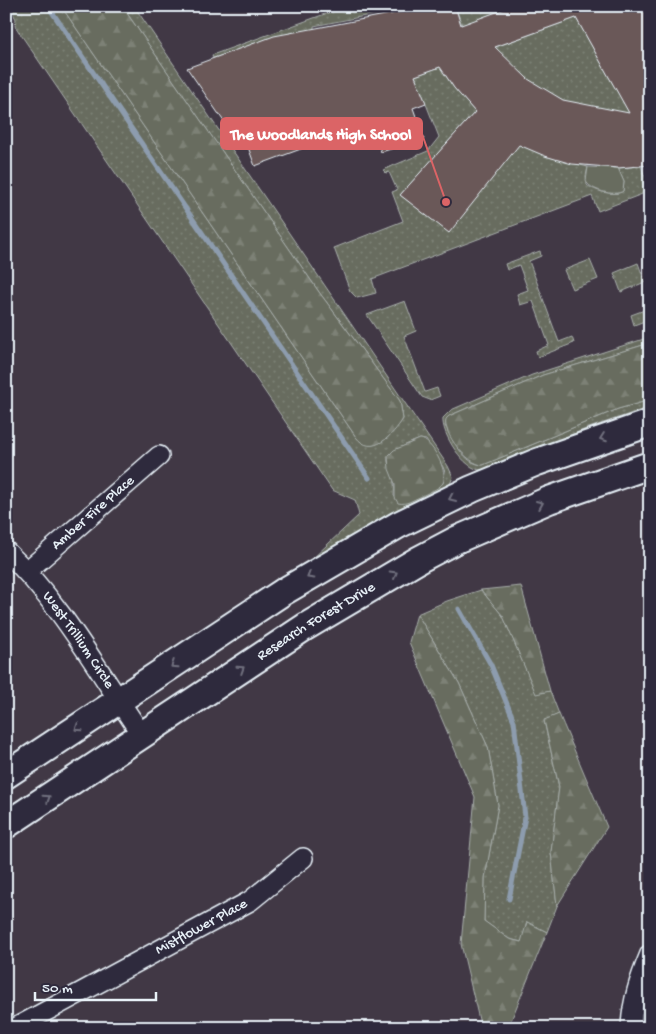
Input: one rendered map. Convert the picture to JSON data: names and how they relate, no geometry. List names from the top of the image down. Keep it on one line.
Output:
{"streets":{"main road":["Research Forest Drive"],"street":["Amber Fire Place","West Trillium Circle","Mistflower Place"]},"crossings":[["Amber Fire Place","West Trillium Circle"],["Research Forest Drive","West Trillium Circle"]],"places":["The Woodlands High School"],"scale_bar":"50 m"}
